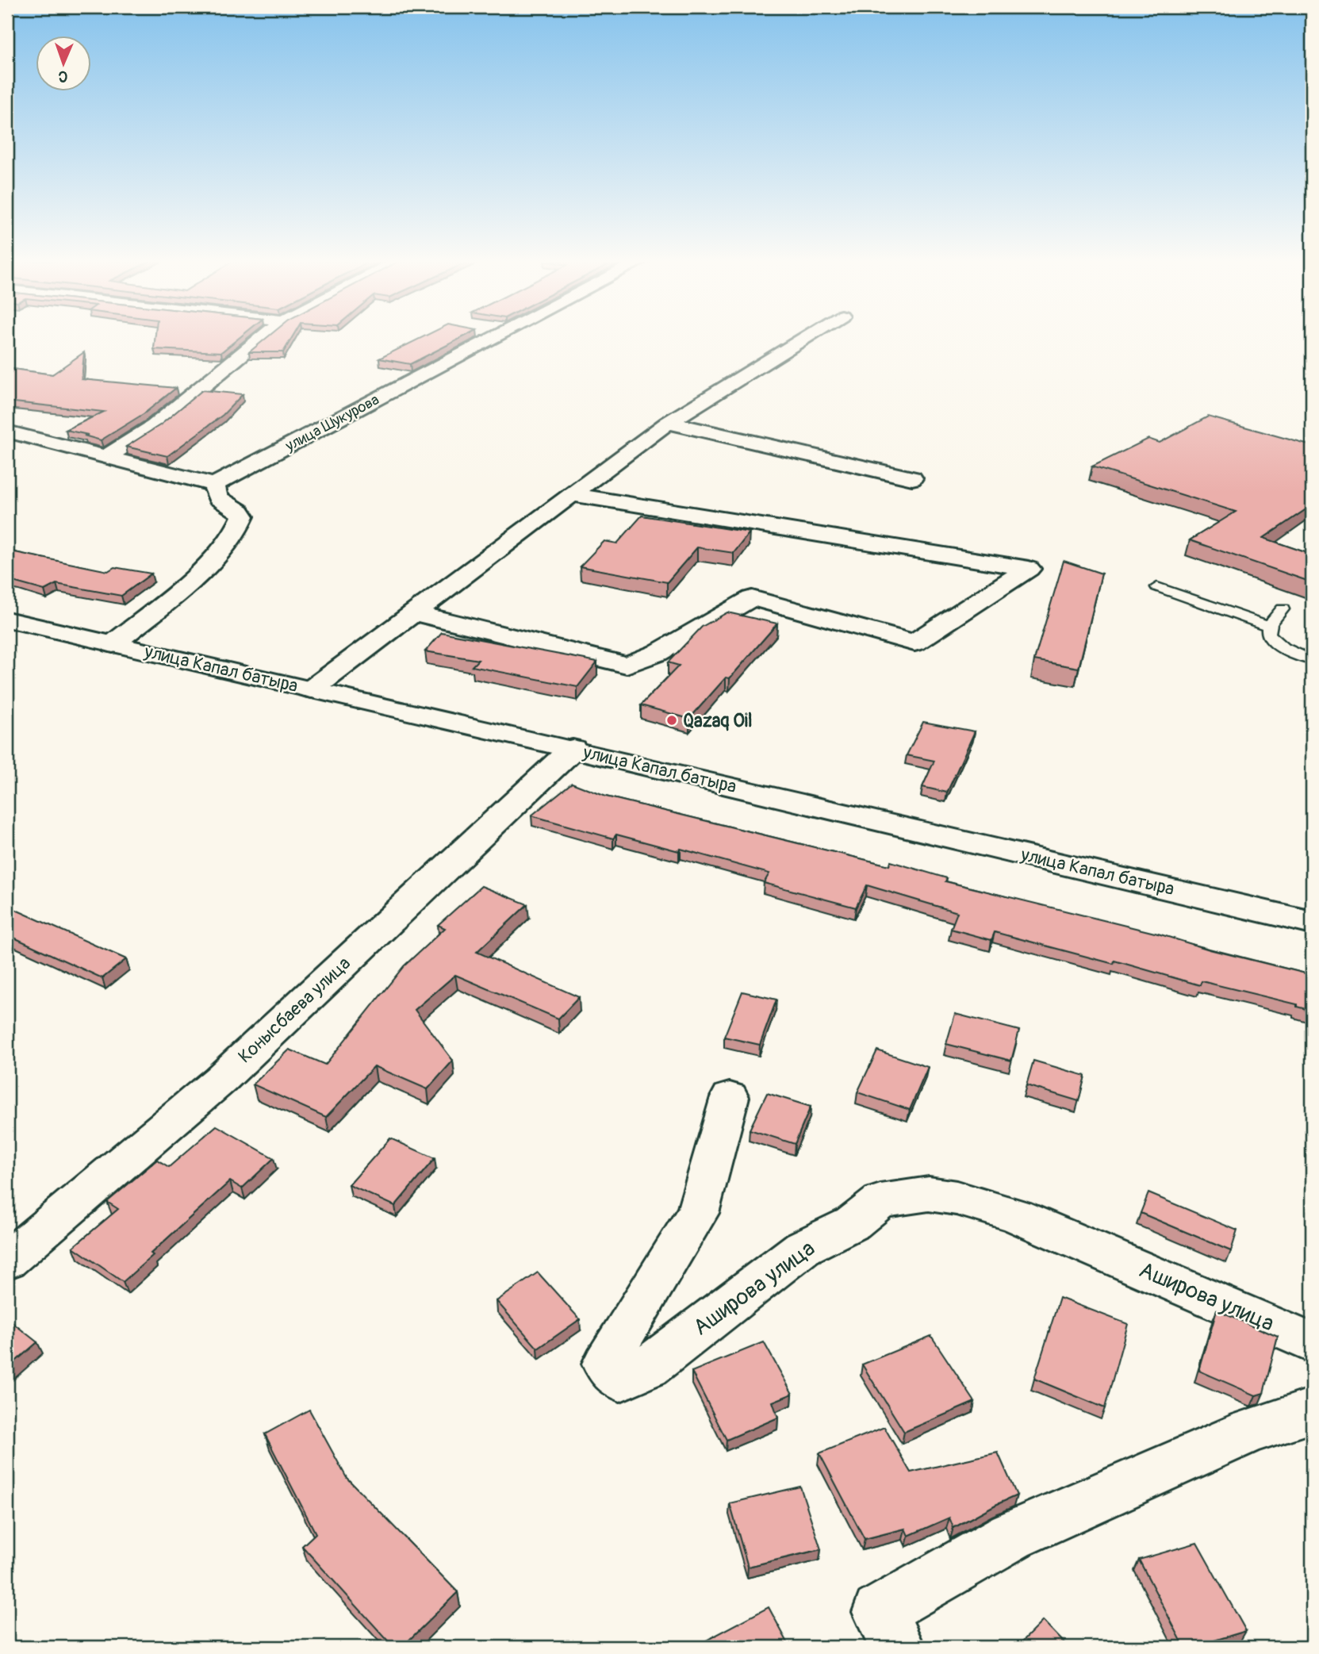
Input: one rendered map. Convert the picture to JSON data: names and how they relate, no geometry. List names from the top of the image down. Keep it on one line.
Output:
{"streets":{"street":["улица Шукурова","улица Капал батыра","Конысбаева улица","Аширова улица"]},"crossings":[["улица Капал батыра","Конысбаева улица"]],"places":["Qazaq Oil"],"north":"bottom"}
